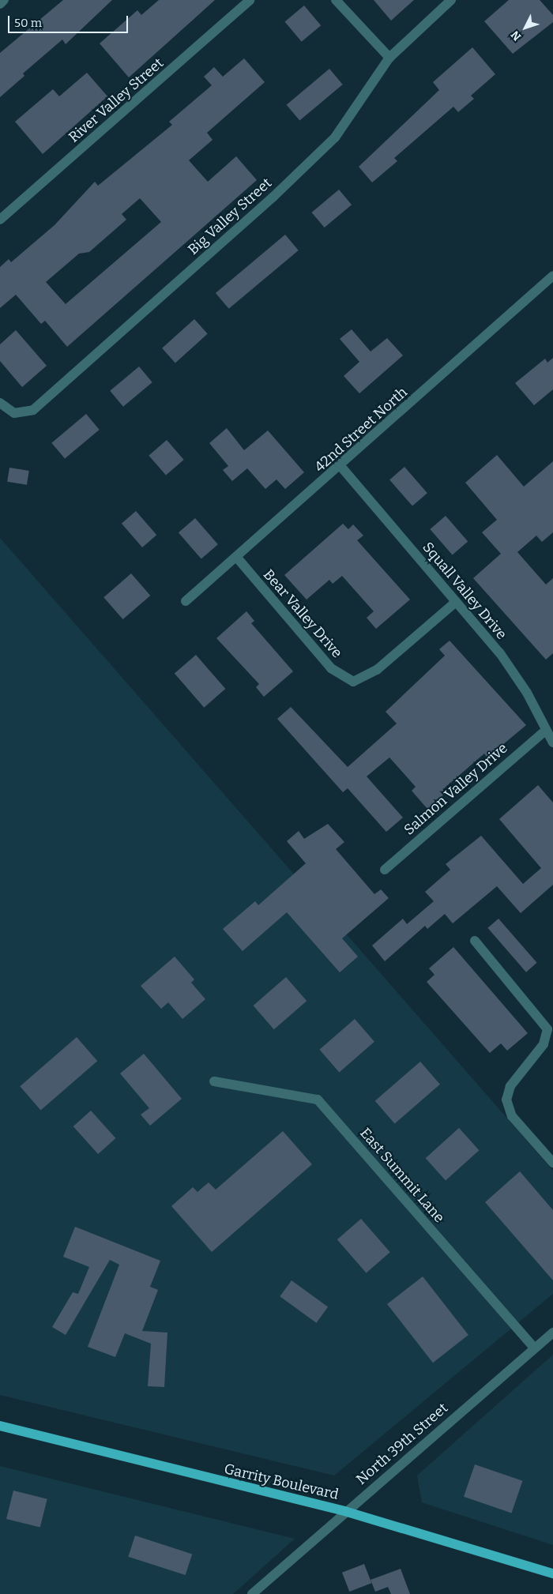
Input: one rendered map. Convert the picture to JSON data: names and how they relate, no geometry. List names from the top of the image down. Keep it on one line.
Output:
{"streets":{"main road":["Garrity Boulevard"],"street":["River Valley Street","Big Valley Street","42nd Street North","Squall Valley Drive","Bear Valley Drive","Salmon Valley Drive","East Summit Lane","North 39th Street"]},"crossings":[["42nd Street North","Squall Valley Drive"],["42nd Street North","Bear Valley Drive"],["Squall Valley Drive","Bear Valley Drive"],["Squall Valley Drive","Salmon Valley Drive"],["East Summit Lane","North 39th Street"],["North 39th Street","Garrity Boulevard"]],"scale_bar":"50 m","north":"bottom left"}
